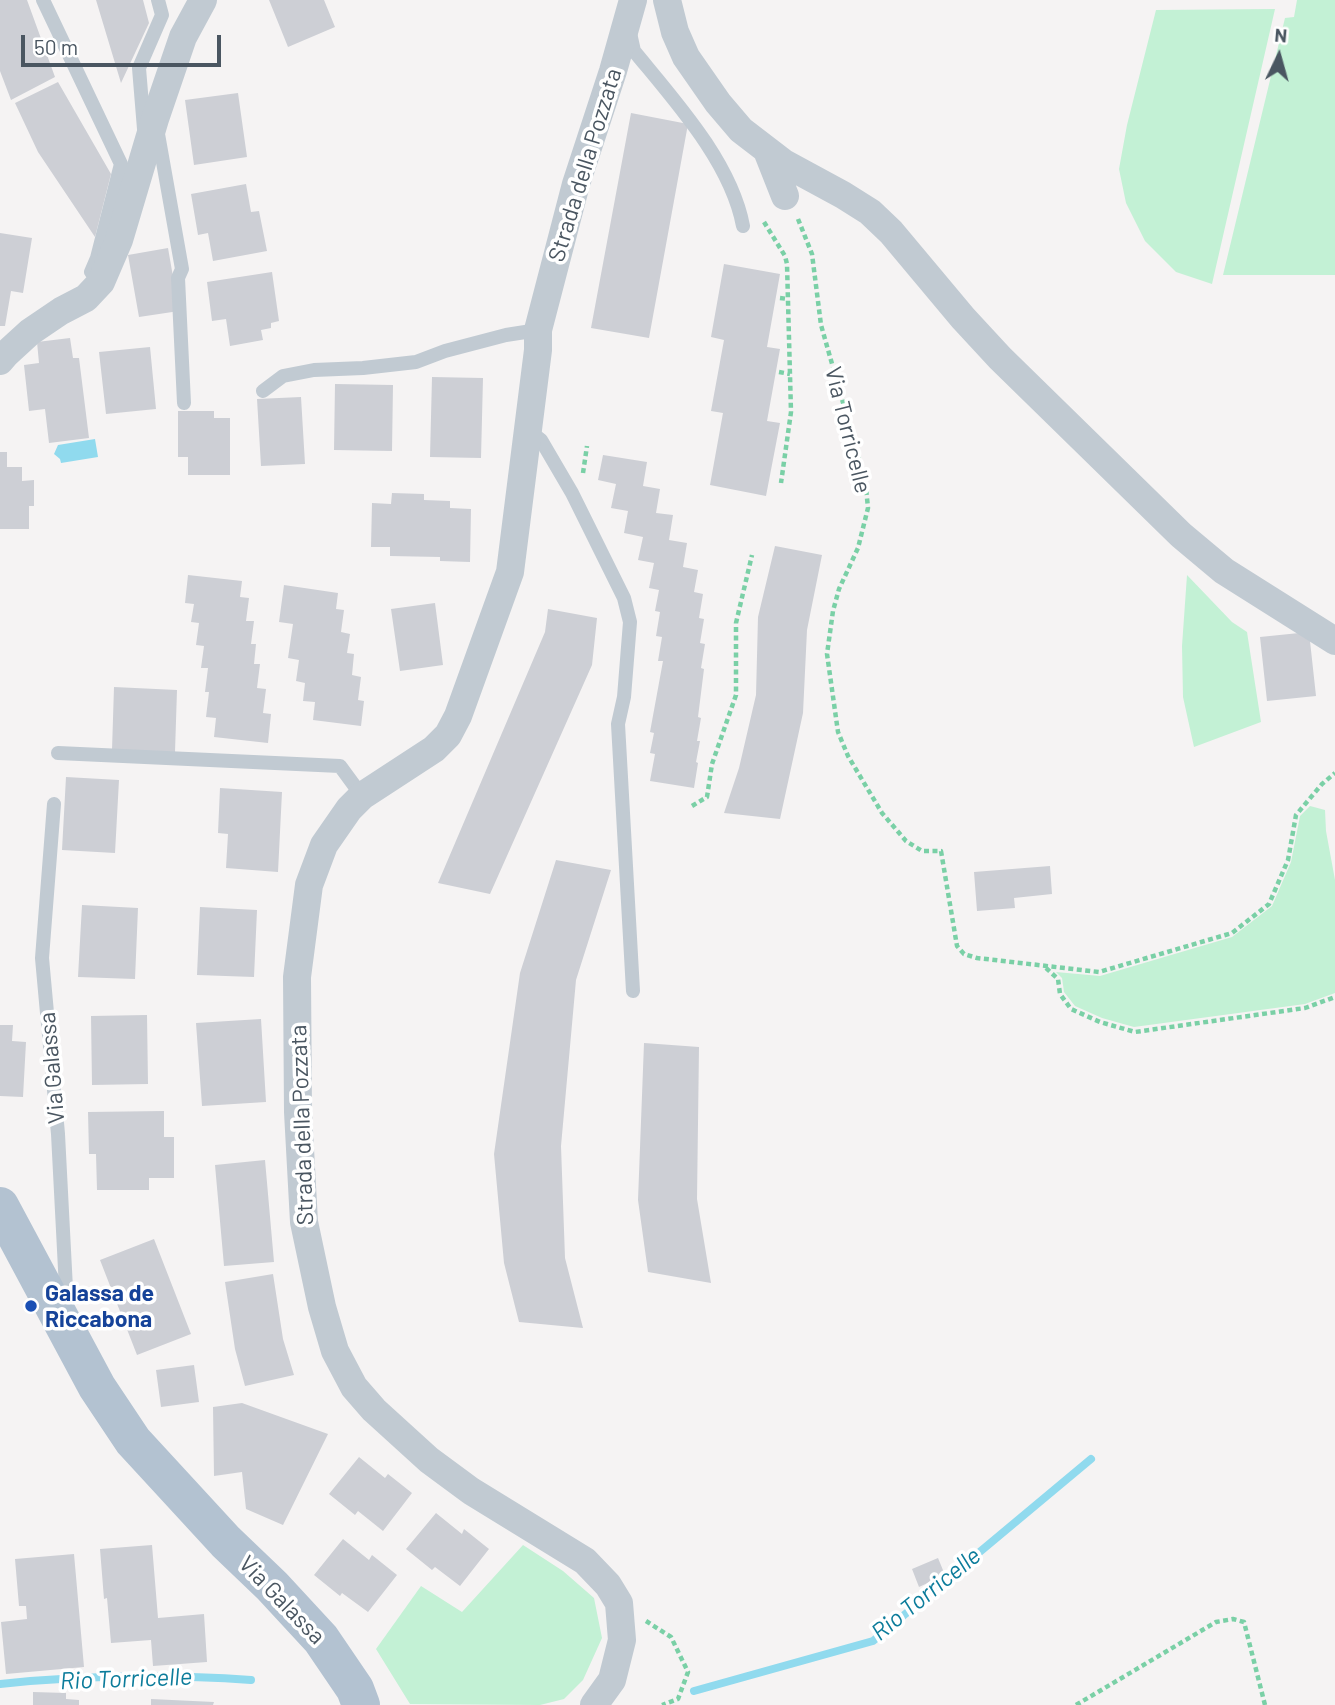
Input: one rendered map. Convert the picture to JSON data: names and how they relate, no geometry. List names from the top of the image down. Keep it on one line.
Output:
{"streets":{"main road":["Via Galassa"],"street":["Strada della Pozzata"],"path":["Via Torricelle"]},"water":["Rio Torricelle"],"places":["Galassa de Riccabona"],"scale_bar":"50 m","north":"top"}
